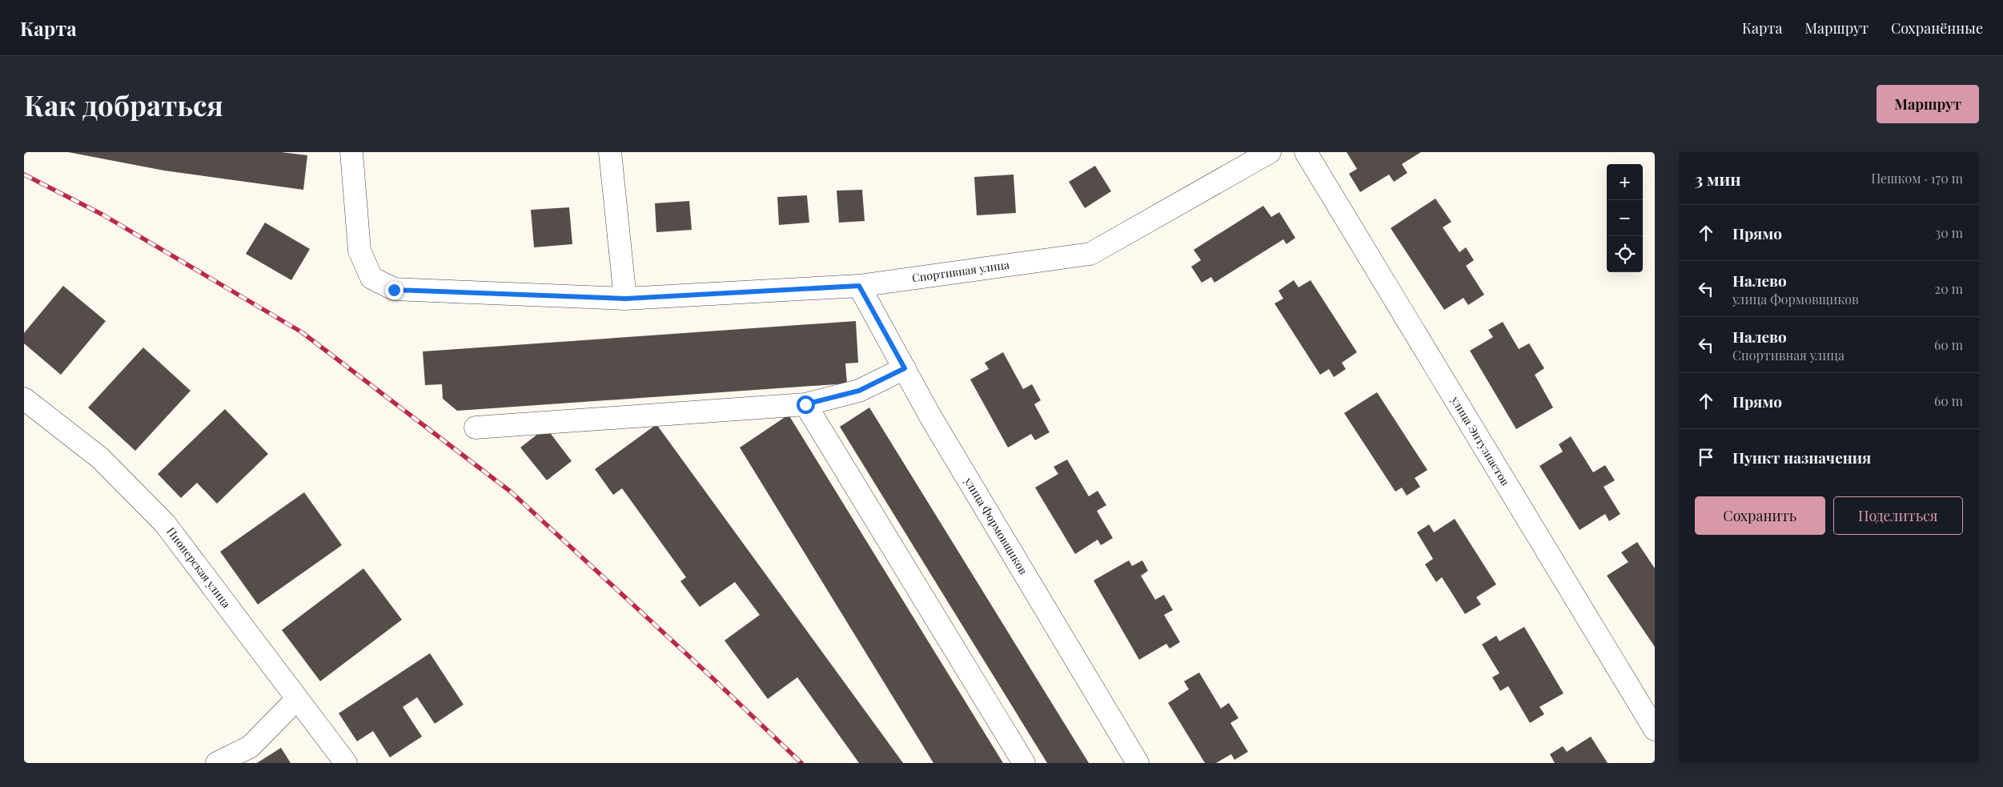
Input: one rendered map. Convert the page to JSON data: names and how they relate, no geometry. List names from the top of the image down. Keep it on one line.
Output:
{"streets":{"street":["Спортивная улица","улица Энтузиастов","улица Формовщиков","Пионерская улица"]},"crossings":[["Спортивная улица","улица Формовщиков"]],"page":{"header":"Карта","nav":["Карта","Маршрут","Сохранённые"],"buttons":["Маршрут",["Сохранить","Поделиться"]],"title":"Как добраться","heading":["3 мин","Пешком · 170 m"],"map_buttons":["+","−"],"list":[["Прямо","30 m"],["Налево","улица Формовщиков","20 m"],["Налево","Спортивная улица","60 m"],["Прямо","60 m"],"Пункт назначения"]}}
